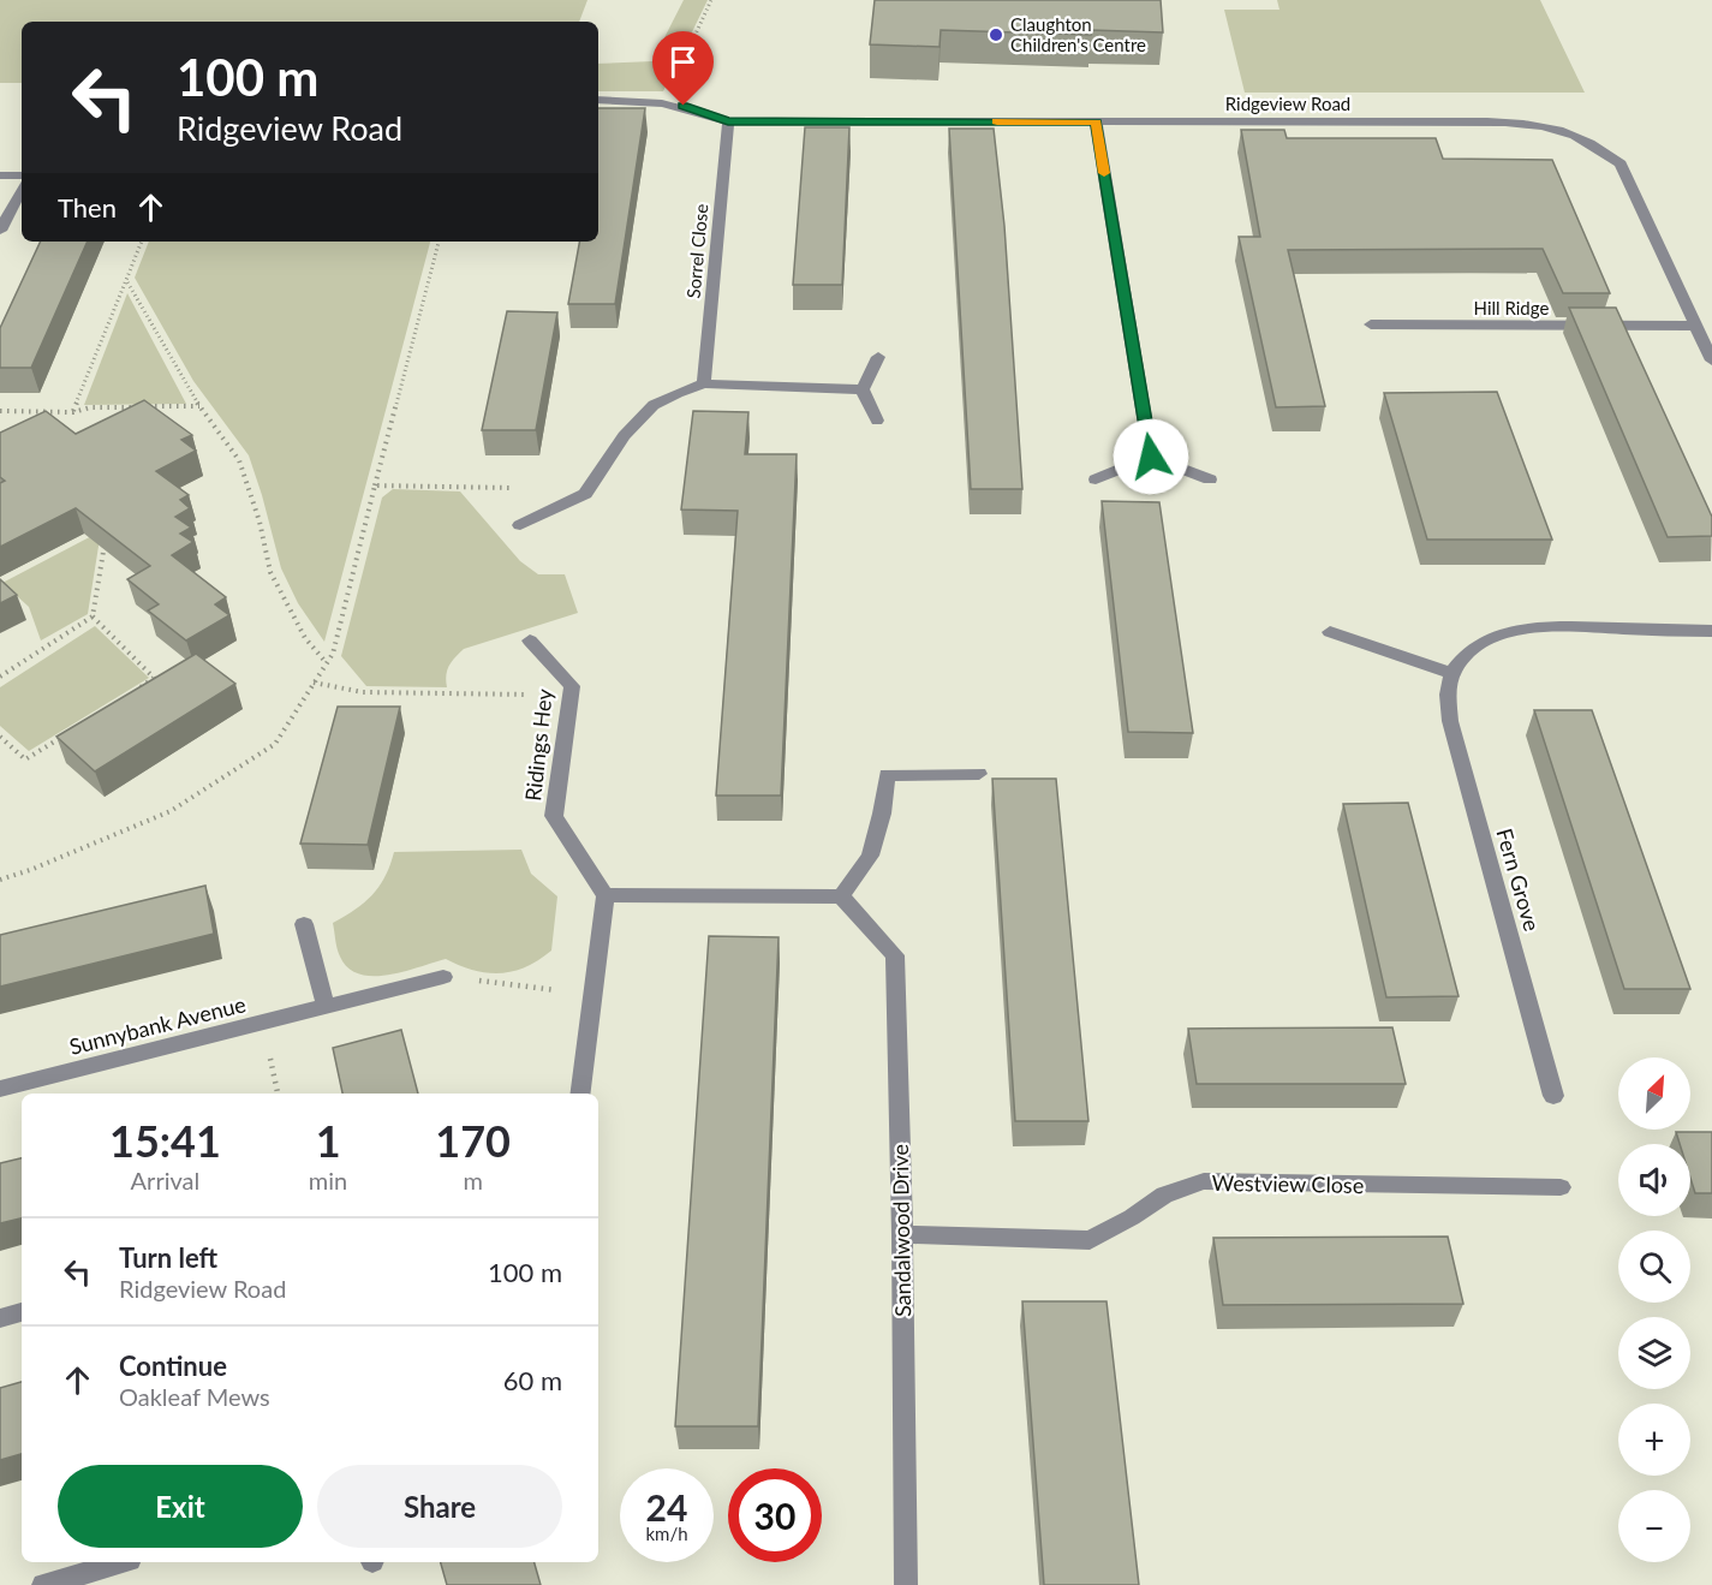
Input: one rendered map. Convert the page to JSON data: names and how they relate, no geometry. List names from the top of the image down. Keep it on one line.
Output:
{"streets":{"street":["Ridgeview Road","Sorrel Close","Hill Ridge","Ridings Hey","Fern Grove","Sunnybank Avenue","Westview Close","Sandalwood Drive"]},"crossings":[["Ridgeview Road","Sorrel Close"],["Ridgeview Road","Hill Ridge"],["Westview Close","Sandalwood Drive"]],"places":["Claughton Children's Centre"],"north":"top right","page":{"turn":["100 m","Ridgeview Road"],"then":"Then","map_buttons":["+","−"],"eta":["15:41","Arrival","1","min","170","m"],"list":[{"name":"Turn left","note":"Ridgeview Road","value":"100 m"},{"name":"Continue","note":"Oakleaf Mews","value":"60 m"}],"buttons":["Exit","Share"],"speed":"24 km/h","limit":"30"}}
